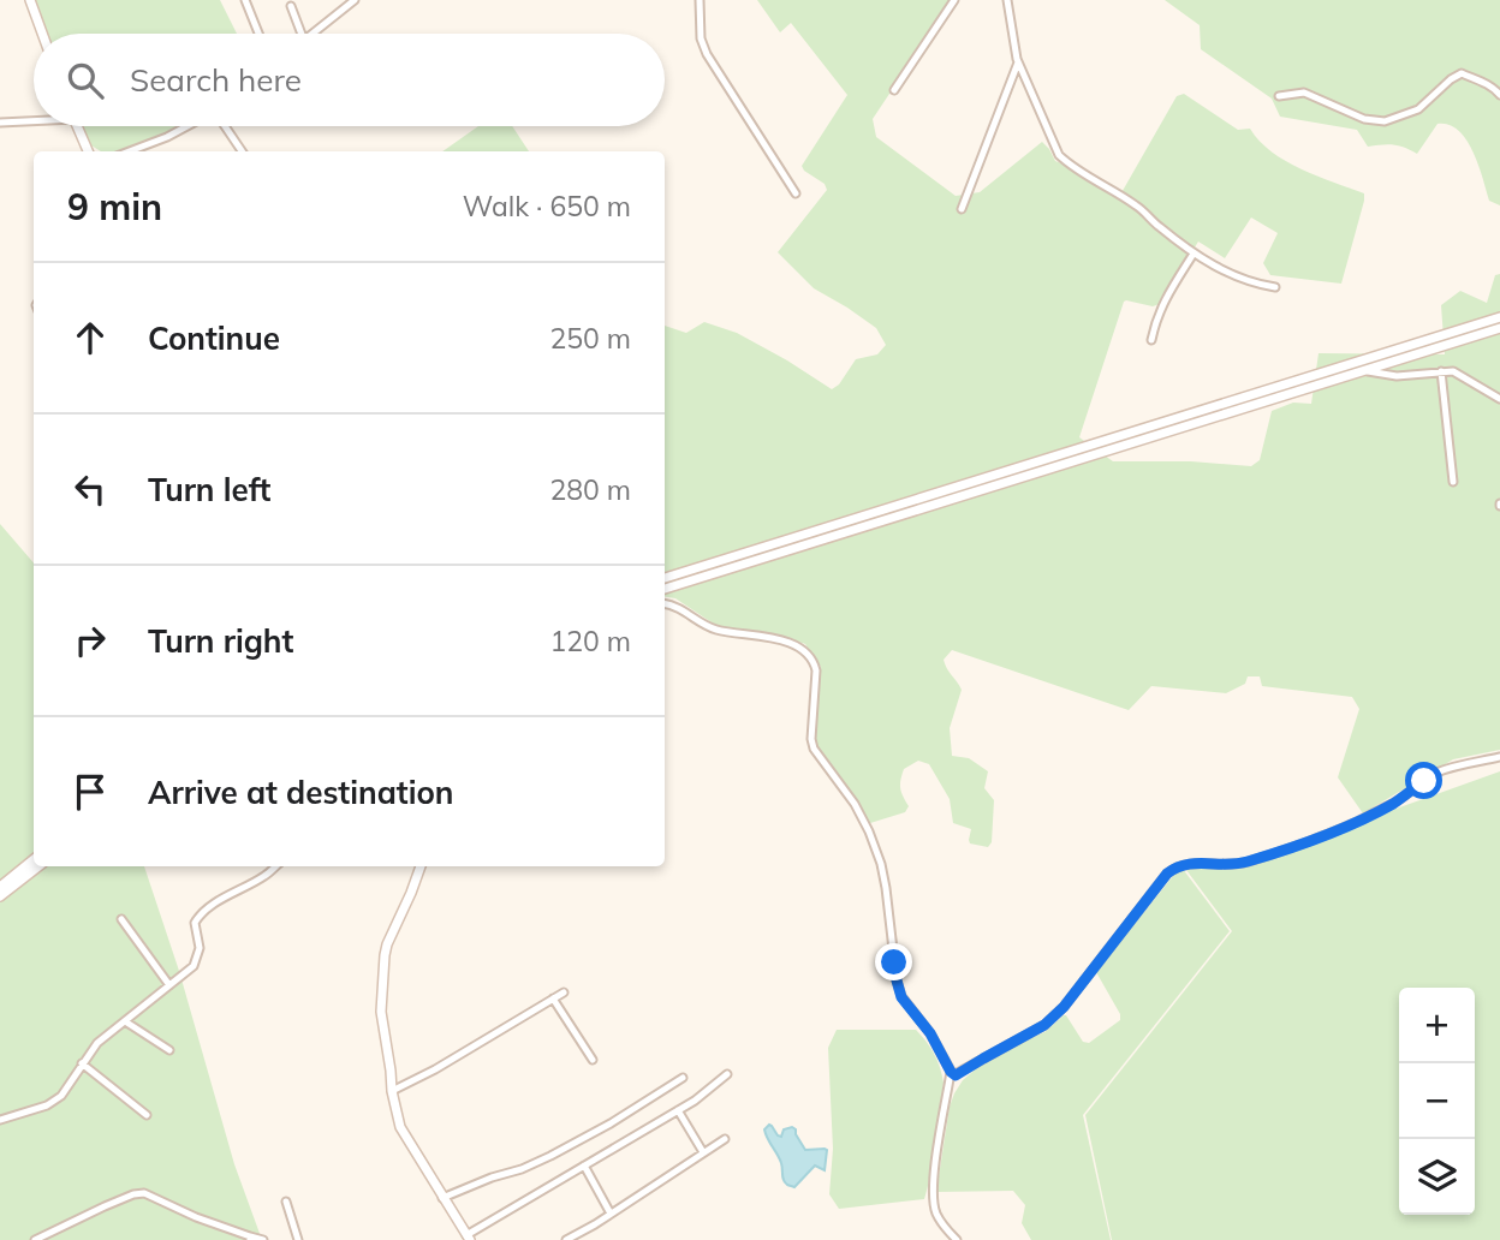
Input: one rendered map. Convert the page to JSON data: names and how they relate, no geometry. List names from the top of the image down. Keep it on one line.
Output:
{"page":{"search":"Search here","heading":["9 min","Walk · 650 m"],"list":[["Continue","250 m"],["Turn left","280 m"],["Turn right","120 m"],"Arrive at destination"],"map_buttons":["+","−"]}}
